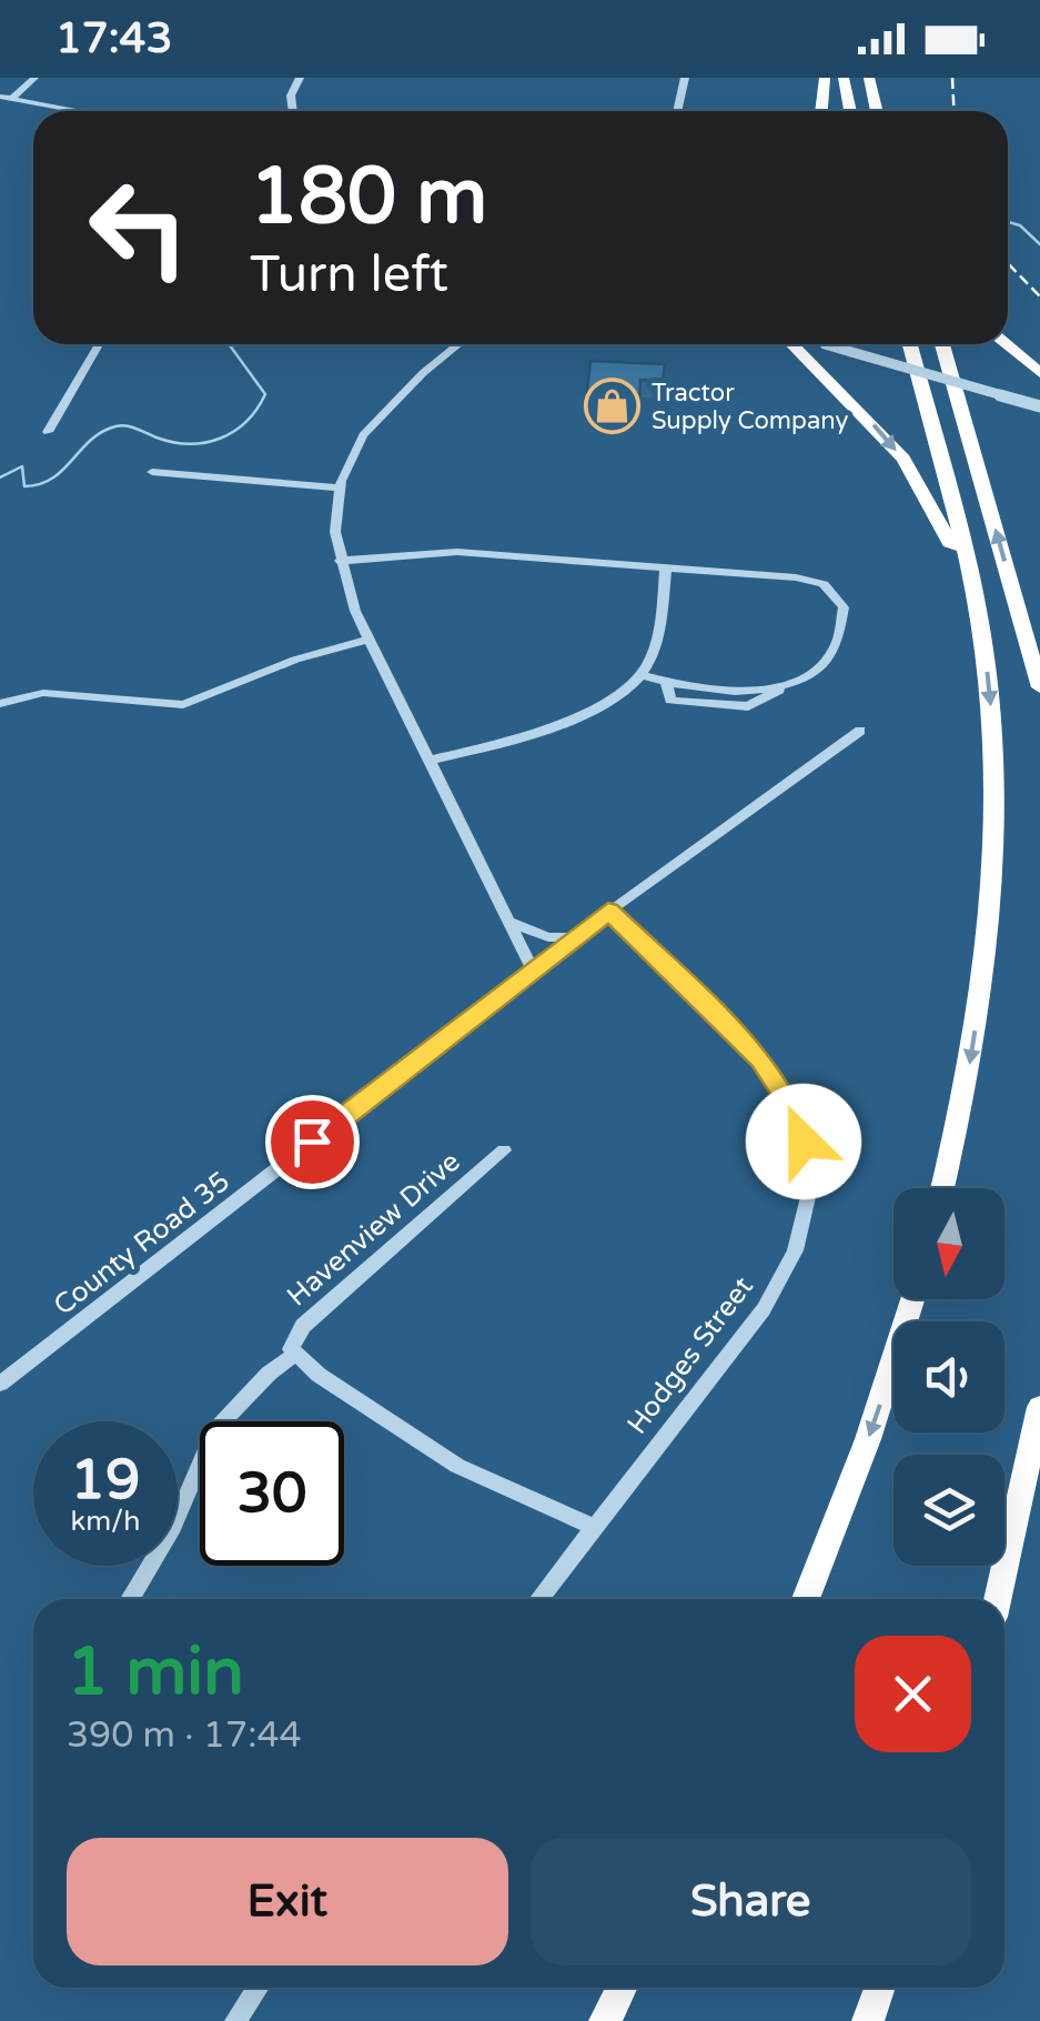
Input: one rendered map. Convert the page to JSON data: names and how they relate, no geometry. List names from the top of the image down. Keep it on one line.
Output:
{"streets":{"street":["Havenview Drive","County Road 35","Hodges Street"]},"crossings":[["County Road 35","Hodges Street"]],"places":{"shop":["Tractor Supply Company"]},"north":"bottom","page":{"status":"17:43","turn":["180 m","Turn left"],"speed":"19 km/h","limit":"30","heading":["1 min","390 m · 17:44"],"buttons":["Exit","Share"]}}
